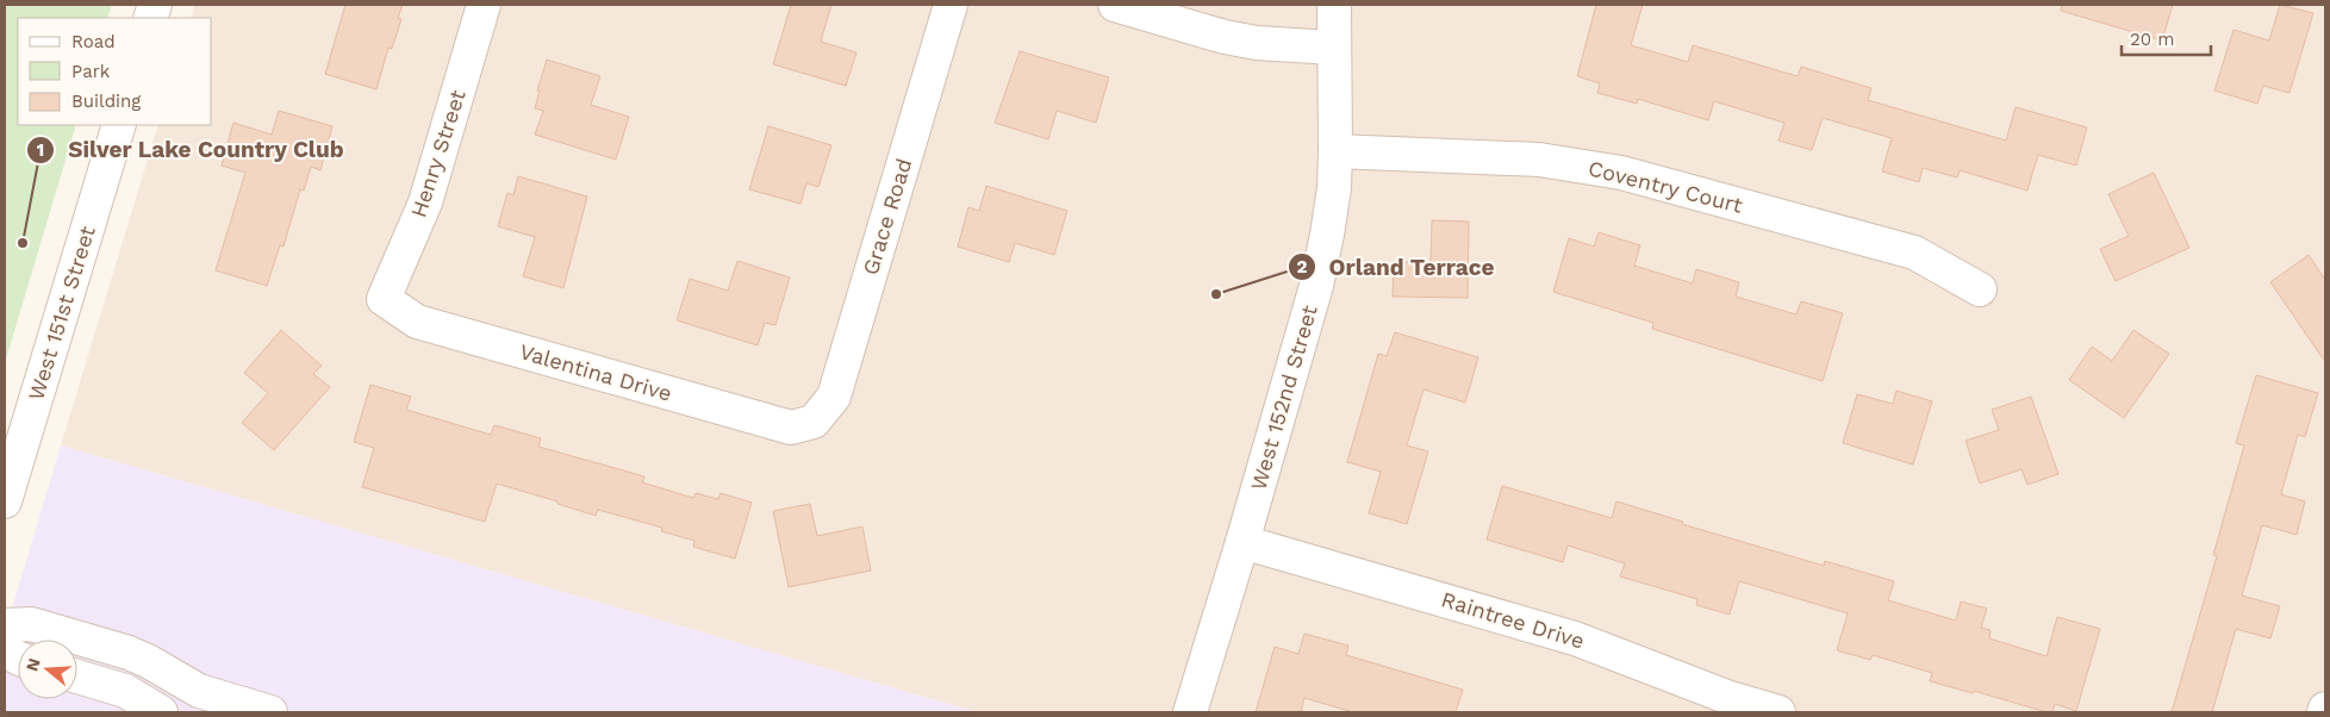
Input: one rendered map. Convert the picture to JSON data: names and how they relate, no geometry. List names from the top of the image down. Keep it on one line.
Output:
{"streets":{"street":["Henry Street","Coventry Court","Grace Road","West 151st Street","Valentina Drive","West 152nd Street","Raintree Drive"]},"crossings":[["Henry Street","Valentina Drive"],["Coventry Court","West 152nd Street"],["Grace Road","Valentina Drive"],["West 152nd Street","Raintree Drive"]],"places":["Silver Lake Country Club","Orland Terrace"],"legend":["Road","Park","Building"],"scale_bar":"20 m","north":"left"}
